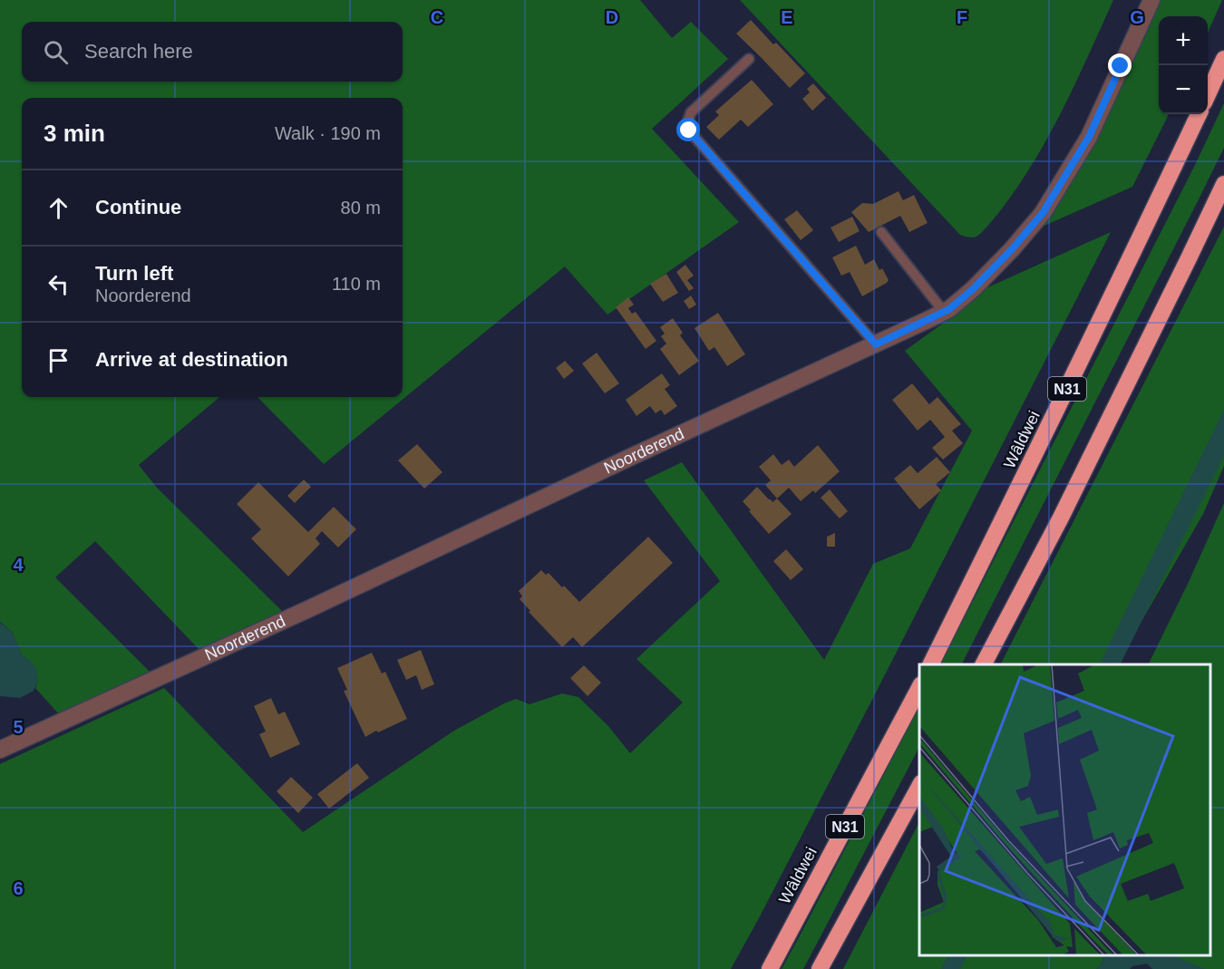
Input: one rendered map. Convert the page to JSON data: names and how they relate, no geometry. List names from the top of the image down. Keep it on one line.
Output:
{"streets":{"highway":["N31","Wâldwei"],"street":["Noorderend"]},"page":{"map_buttons":["+","−"],"search":"Search here","heading":["3 min","Walk · 190 m"],"list":[["Continue","80 m"],["Turn left","Noorderend","110 m"],"Arrive at destination"]},"grid":{"columns":["C","D","E","F","G"],"rows":["4","5","6"]}}
